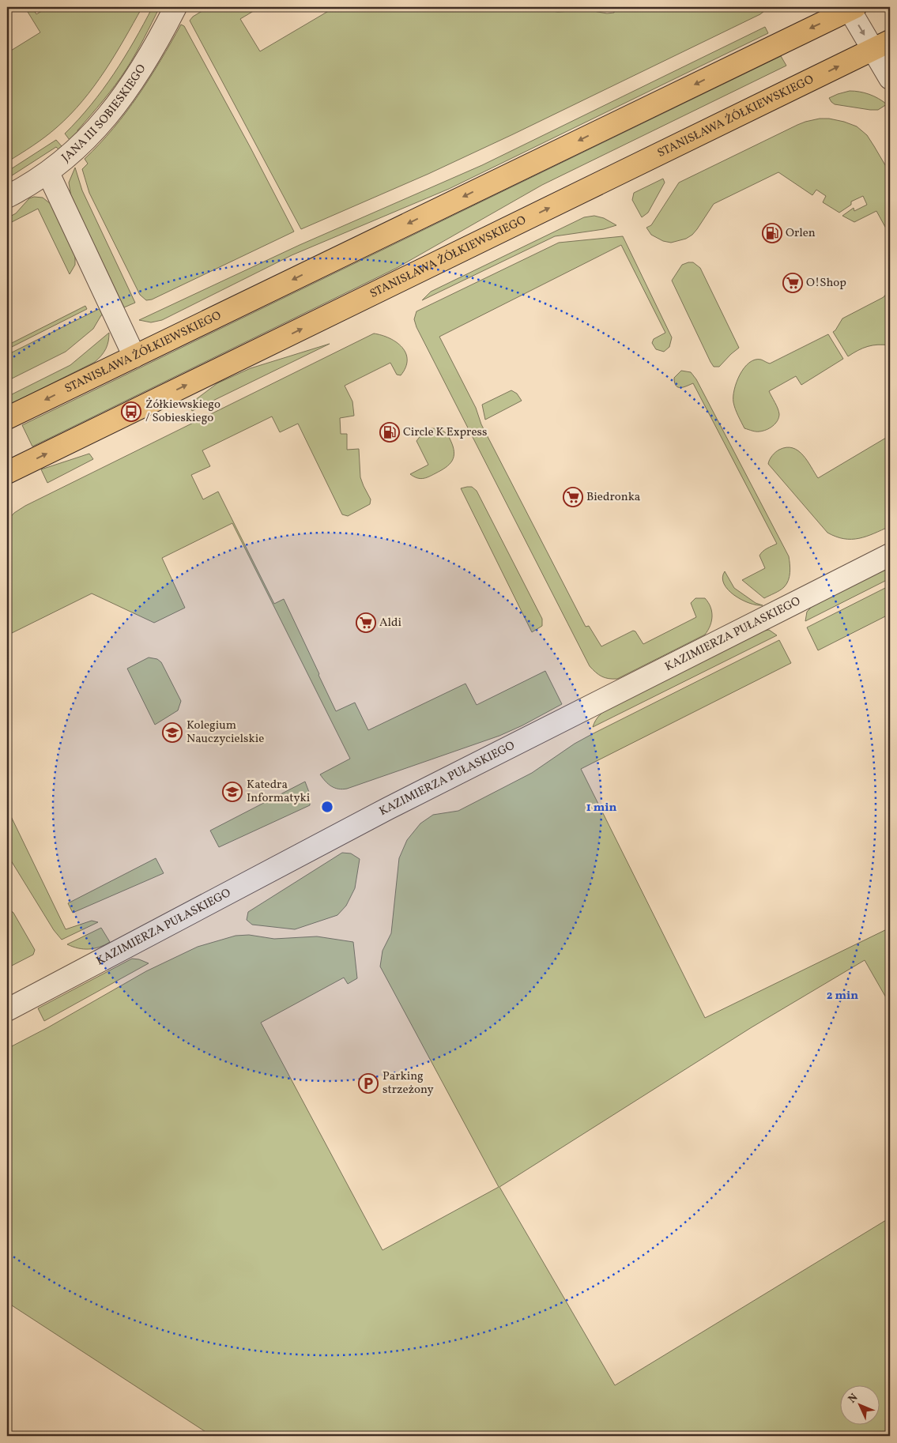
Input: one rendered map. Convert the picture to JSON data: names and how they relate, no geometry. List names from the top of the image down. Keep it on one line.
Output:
{"streets":{"main road":["STANISŁAWA ŻÓŁKIEWSKIEGO"],"street":["JANA III SOBIESKIEGO","KAZIMIERZA PUŁASKIEGO"]},"places":{"fuel station":["Orlen","Circle K Express"],"supermarket":["O!Shop","Biedronka","Aldi"],"bus stop":["Żółkiewskiego / Sobieskiego"],"school or university":["Kolegium Nauczycielskie","Katedra Informatyki"],"parking":["Parking strzeżony"]},"north":"top left","rings":["1 min","2 min"]}
